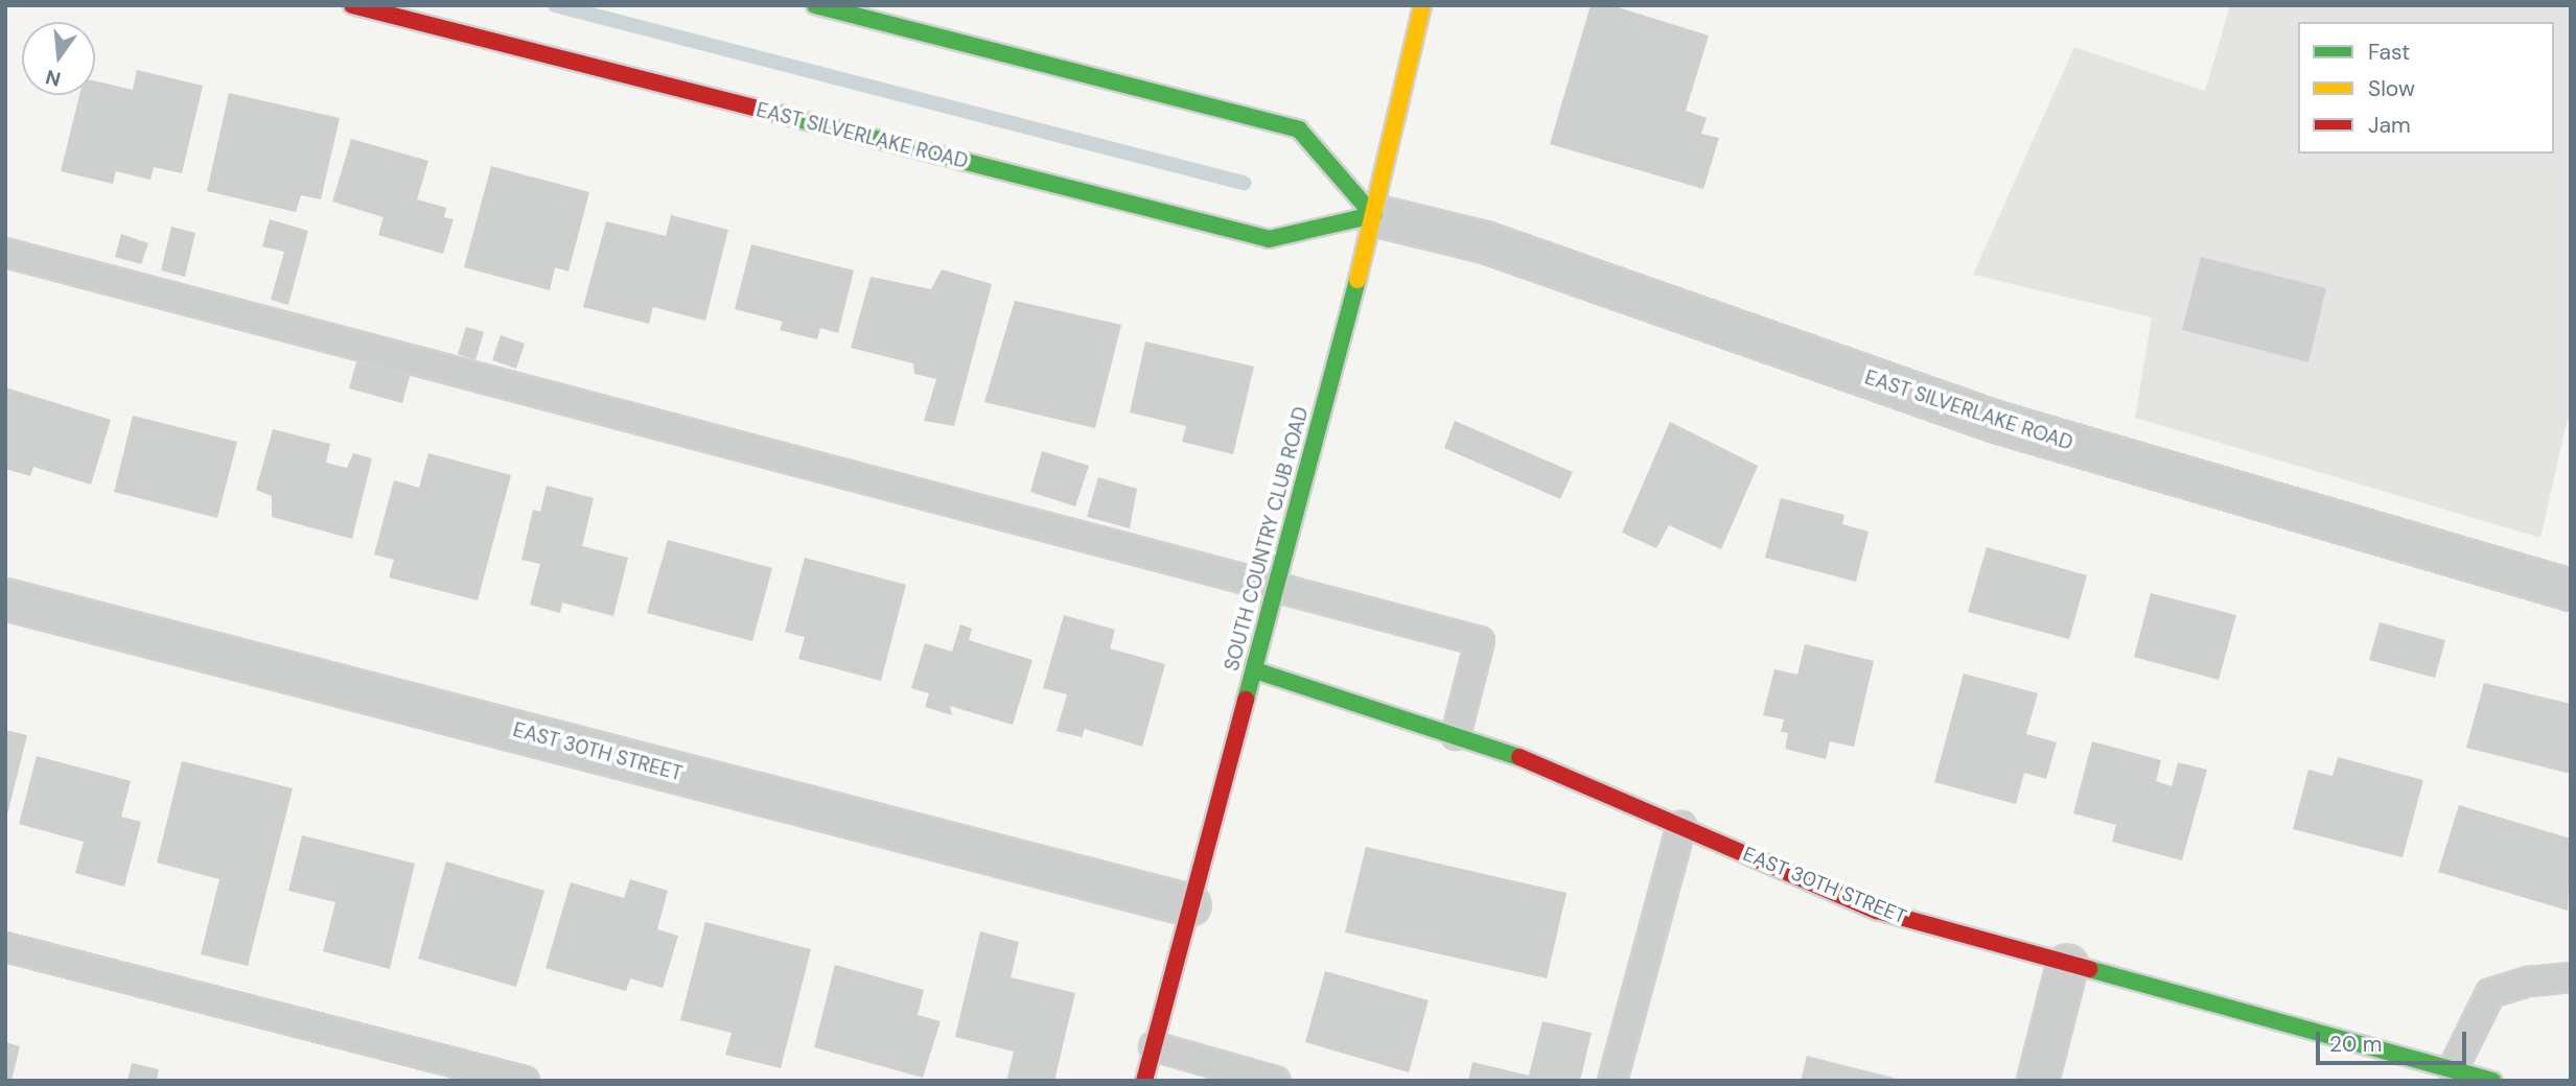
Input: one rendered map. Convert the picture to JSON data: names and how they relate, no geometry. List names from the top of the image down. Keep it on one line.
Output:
{"streets":{"street":["EAST SILVERLAKE ROAD","SOUTH COUNTRY CLUB ROAD","EAST 30TH STREET"]},"crossings":[["EAST SILVERLAKE ROAD","SOUTH COUNTRY CLUB ROAD"],["SOUTH COUNTRY CLUB ROAD","EAST 30TH STREET"]],"legend":["Fast","Slow","Jam"],"scale_bar":"20 m","north":"bottom"}
